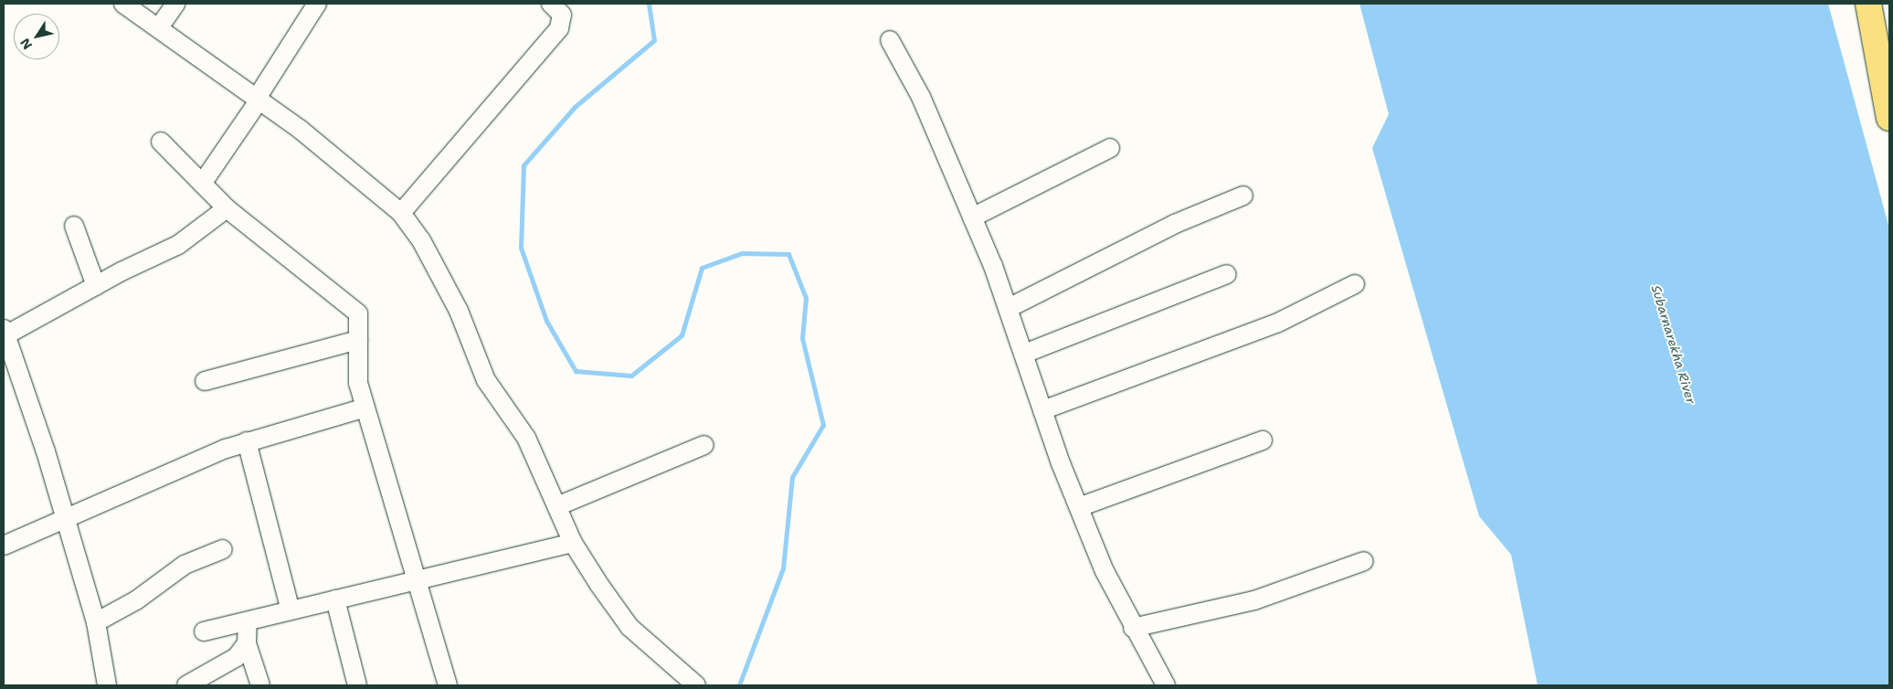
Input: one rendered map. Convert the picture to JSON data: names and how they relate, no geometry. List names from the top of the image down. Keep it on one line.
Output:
{"water":["Subarnarekha River"],"north":"bottom left"}
